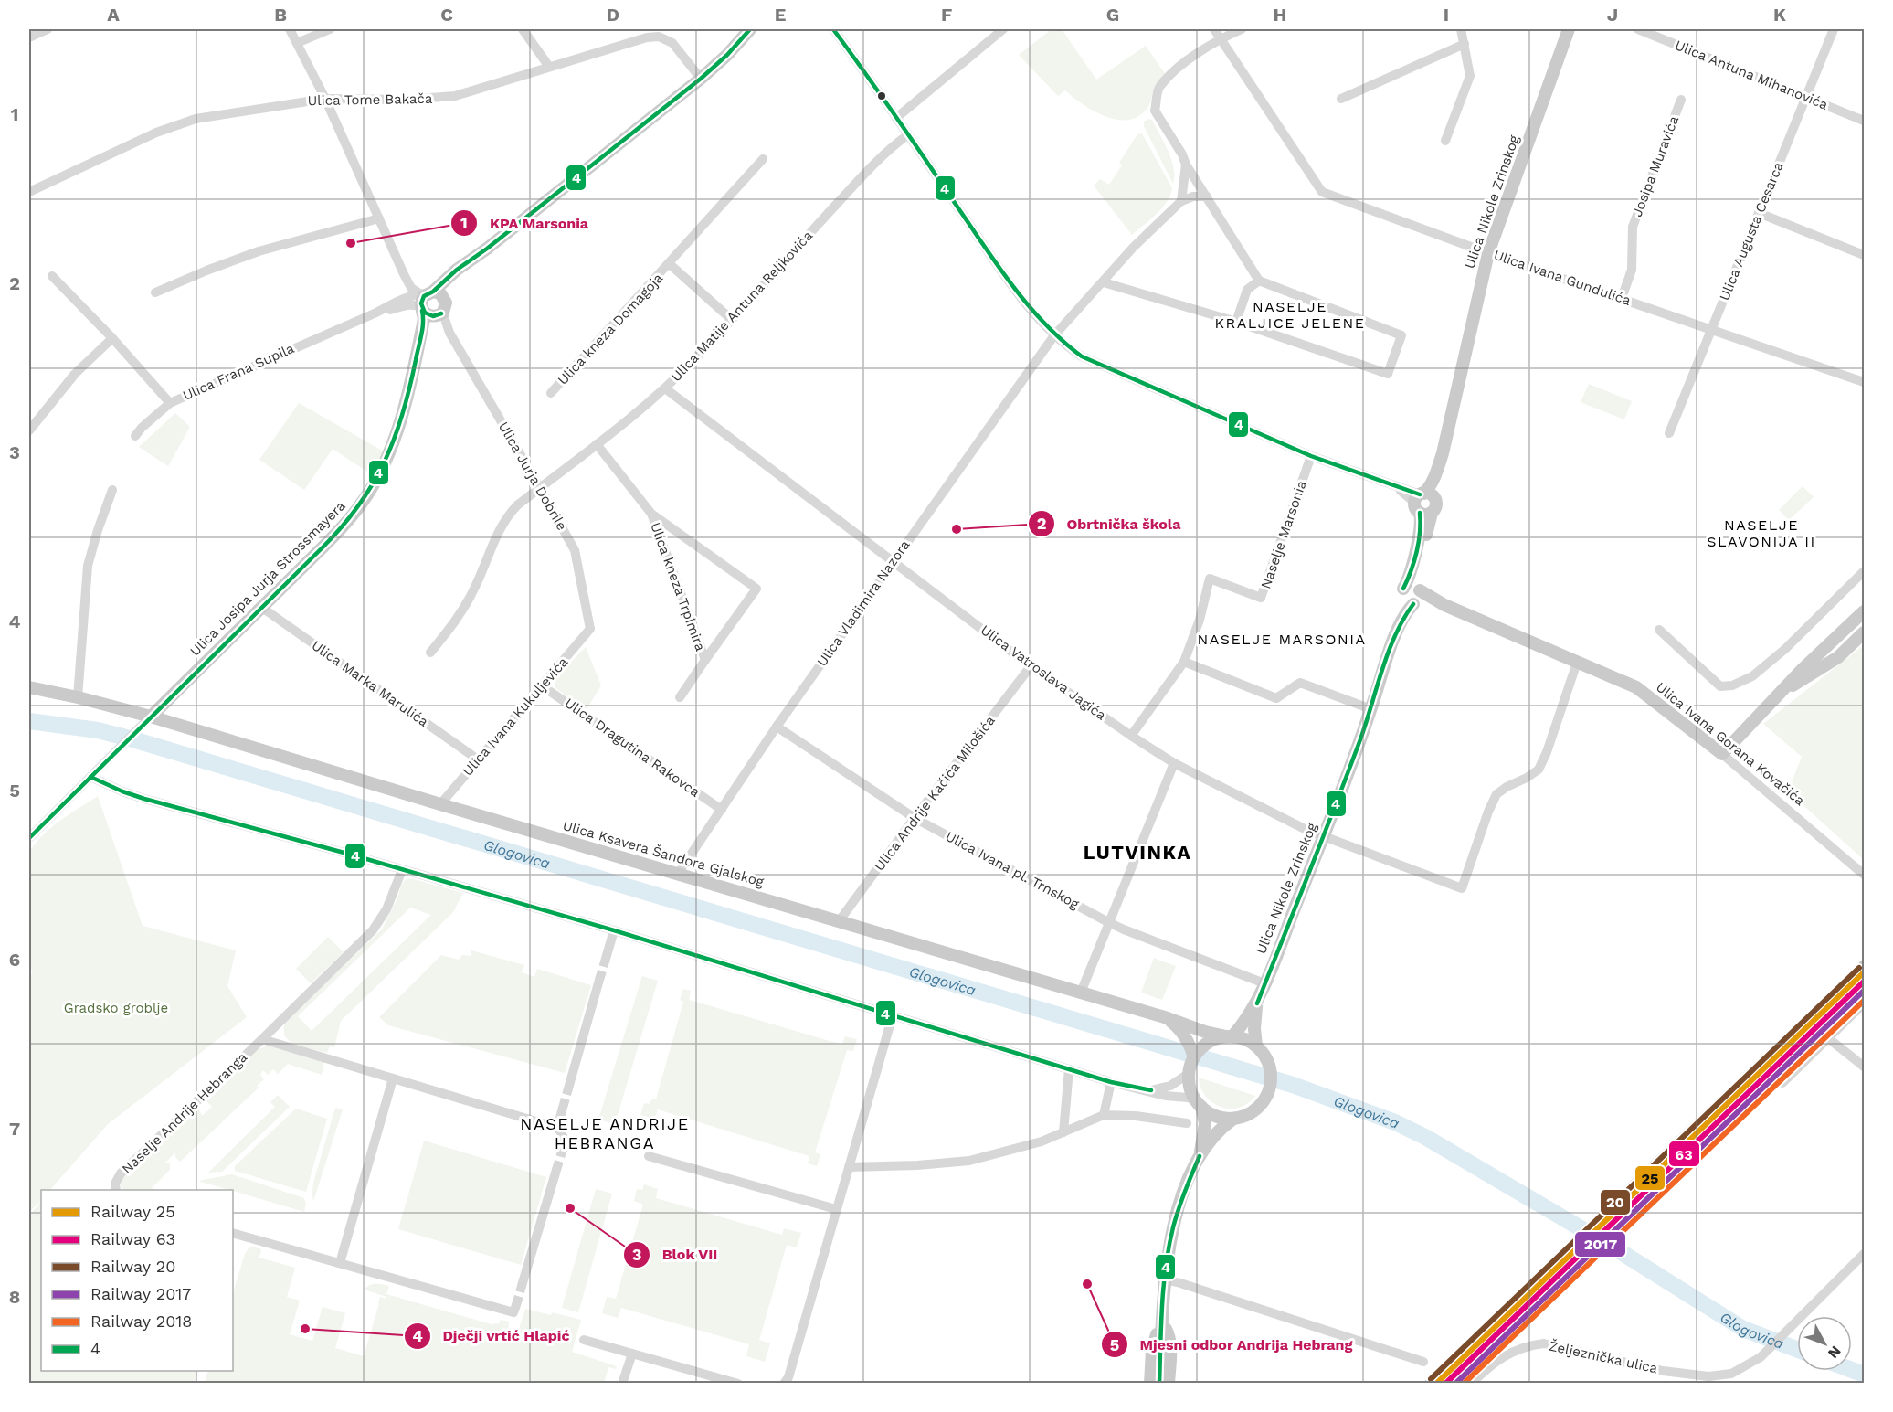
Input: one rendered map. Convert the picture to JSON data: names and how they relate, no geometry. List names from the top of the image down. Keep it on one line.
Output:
{"streets":{"main road":["Ulica Nikole Zrinskog","Ulica Josipa Jurja Strossmayera","Ulica Ivana Gorana Kovačića","Ulica Ksavera Šandora Gjalskog"],"street":["Ulica Antuna Mihanovića","Ulica Tome Bakača","Josipa Muravića","Ulica Augusta Cesarca","Ulica Ivana Gundulića","Ulica Matije Antuna Reljkovića","Ulica kneza Domagoja","Ulica Frana Supila","Ulica Jurja Dobrile","Naselje Marsonia","Ulica kneza Trpimira","Ulica Vladimira Nazora","Ulica Vatroslava Jagića","Ulica Marka Marulića","Ulica Ivana Kukuljevića","Ulica Dragutina Rakovca","Ulica Andrije Kačića Milošića","Ulica Ivana pl. Trnskog","Naselje Andrije Hebranga","Željeznička ulica"]},"crossings":[["Ulica Antuna Mihanovića","Ulica Augusta Cesarca"],["Ulica Tome Bakača","Ulica Josipa Jurja Strossmayera"],["Josipa Muravića","Ulica Ivana Gundulića"],["Ulica Nikole Zrinskog","Ulica Ivana Gundulića"],["Ulica Nikole Zrinskog","Ulica Vatroslava Jagića"],["Ulica Nikole Zrinskog","Ulica Ivana Gorana Kovačića"],["Ulica Nikole Zrinskog","Ulica Ksavera Šandora Gjalskog"],["Ulica Nikole Zrinskog","Ulica Ivana pl. Trnskog"],["Ulica Augusta Cesarca","Ulica Ivana Gundulića"],["Ulica Matije Antuna Reljkovića","Ulica kneza Domagoja"],["Ulica Matije Antuna Reljkovića","Ulica Jurja Dobrile"],["Ulica Matije Antuna Reljkovića","Ulica kneza Trpimira"],["Ulica Matije Antuna Reljkovića","Ulica Vatroslava Jagića"],["Ulica Frana Supila","Ulica Jurja Dobrile"],["Ulica Frana Supila","Ulica Josipa Jurja Strossmayera"],["Ulica Jurja Dobrile","Ulica Josipa Jurja Strossmayera"],["Ulica Jurja Dobrile","Ulica Ivana Kukuljevića"],["Ulica Josipa Jurja Strossmayera","Ulica Marka Marulića"],["Ulica Josipa Jurja Strossmayera","Ulica Ksavera Šandora Gjalskog"],["Ulica Vladimira Nazora","Ulica Vatroslava Jagića"],["Ulica Vladimira Nazora","Ulica Dragutina Rakovca"],["Ulica Vladimira Nazora","Ulica Ksavera Šandora Gjalskog"],["Ulica Vladimira Nazora","Ulica Ivana pl. Trnskog"],["Ulica Vatroslava Jagića","Ulica Ivana Gorana Kovačića"],["Ulica Vatroslava Jagića","Ulica Andrije Kačića Milošića"],["Ulica Marka Marulića","Ulica Ivana Kukuljevića"],["Ulica Ivana Kukuljevića","Ulica Dragutina Rakovca"],["Ulica Ivana Kukuljevića","Ulica Ksavera Šandora Gjalskog"],["Ulica Andrije Kačića Milošića","Ulica Ksavera Šandora Gjalskog"],["Ulica Andrije Kačića Milošića","Ulica Ivana pl. Trnskog"]],"districts":["NASELJE KRALJICE JELENE","NASELJE SLAVONIJA II","NASELJE MARSONIA","LUTVINKA","NASELJE ANDRIJE HEBRANGA"],"water":["Glogovica"],"parks":["Gradsko groblje"],"places":["KPA Marsonia","Obrtnička škola","Blok VII","Mjesni odbor Andrija Hebrang","Dječji vrtić Hlapić"],"lines":["transit line 4","rail line 20","rail line 25","rail line 63","rail line 2017","rail line 2018"],"legend":["Railway 25","Railway 63","Railway 20","Railway 2017","Railway 2018","4"],"north":"bottom right","grid":{"columns":["A","B","C","D","E","F","G","H","I","J","K"],"rows":["1","2","3","4","5","6","7","8"]}}
